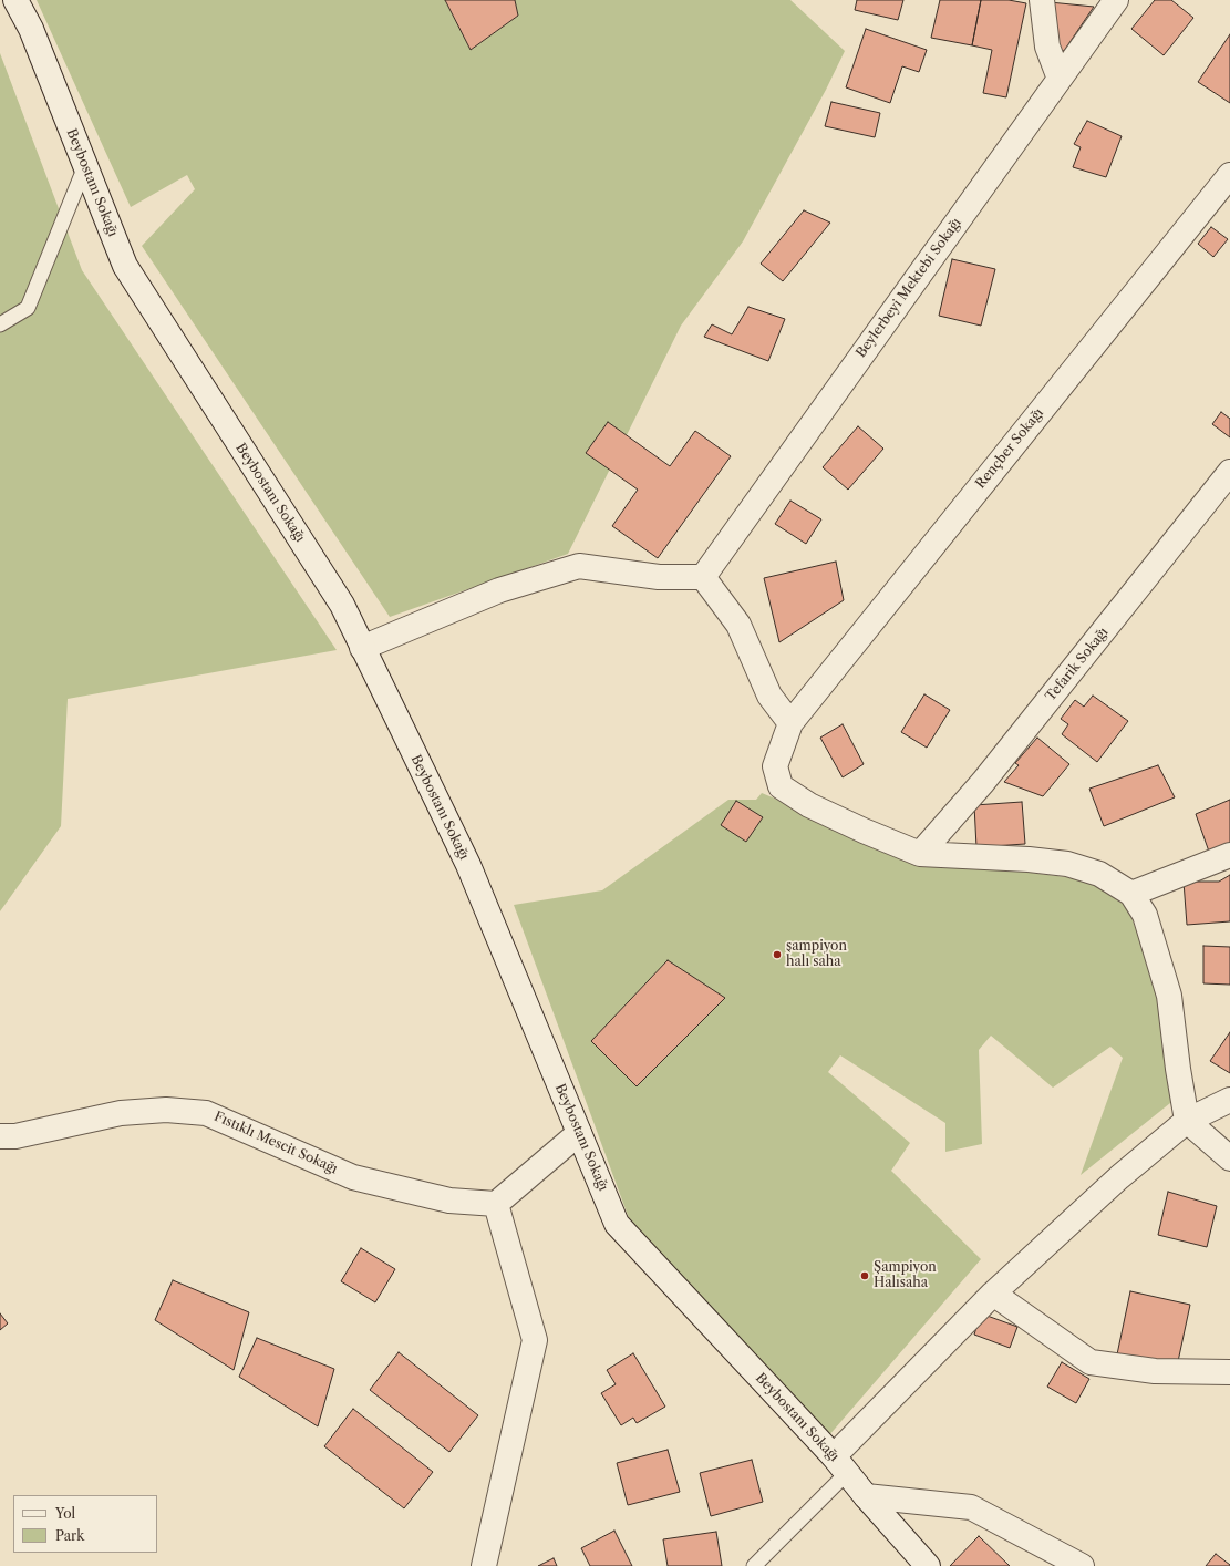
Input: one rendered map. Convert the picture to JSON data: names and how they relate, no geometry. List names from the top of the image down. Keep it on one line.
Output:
{"streets":{"street":["Beybostanı Sokağı","Beylerbeyi Mektebi Sokağı","Rençber Sokağı","Tefarik Sokağı","Fıstıklı Mescit Sokağı"]},"crossings":[["Rençber Sokağı","Tefarik Sokağı"]],"places":["şampiyon halı saha","Şampiyon Halısaha"],"legend":["Yol","Park"]}
